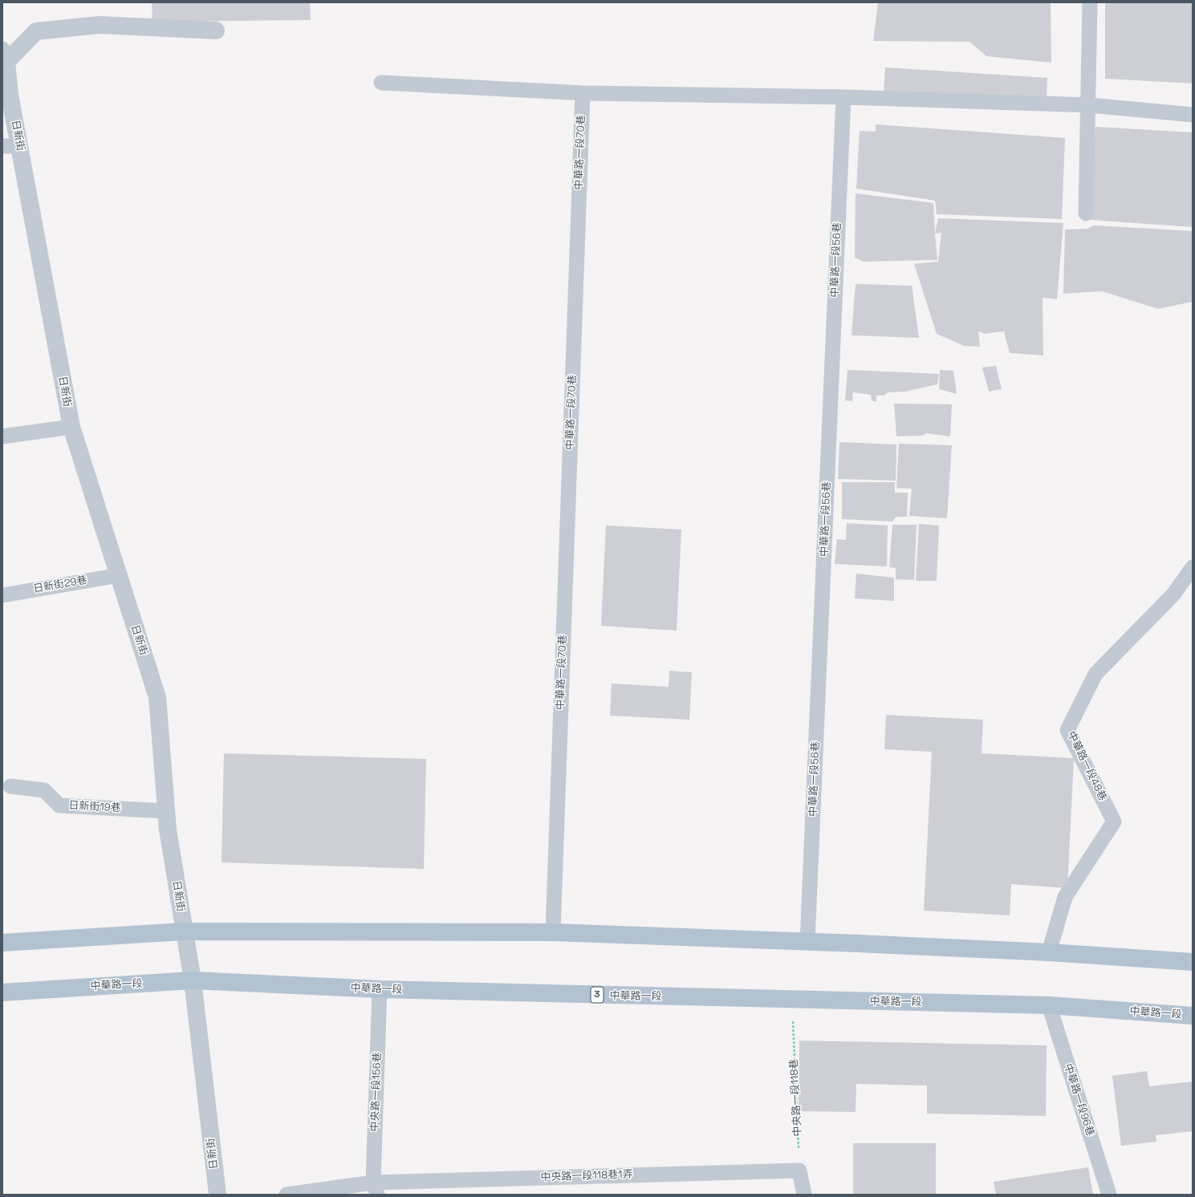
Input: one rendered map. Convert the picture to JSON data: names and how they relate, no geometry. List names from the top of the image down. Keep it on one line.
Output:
{"streets":{"main road":["中華路一段","3"],"street":["日新街"],"lane":["中華路一段70巷","中華路一段56巷","日新街29巷","中華路一段48巷","日新街19巷","中央路一段156巷","中華路一段96巷","中央路一段118巷1弄"],"path":["中央路一段118巷"]},"crossings":[["日新街","日新街29巷"],["日新街","日新街19巷"],["日新街","中華路一段"],["中華路一段","中央路一段156巷"],["中華路一段","中央路一段118巷"],["中華路一段","中華路一段96巷"],["中央路一段156巷","中央路一段118巷1弄"],["中央路一段118巷","中央路一段118巷1弄"]]}
